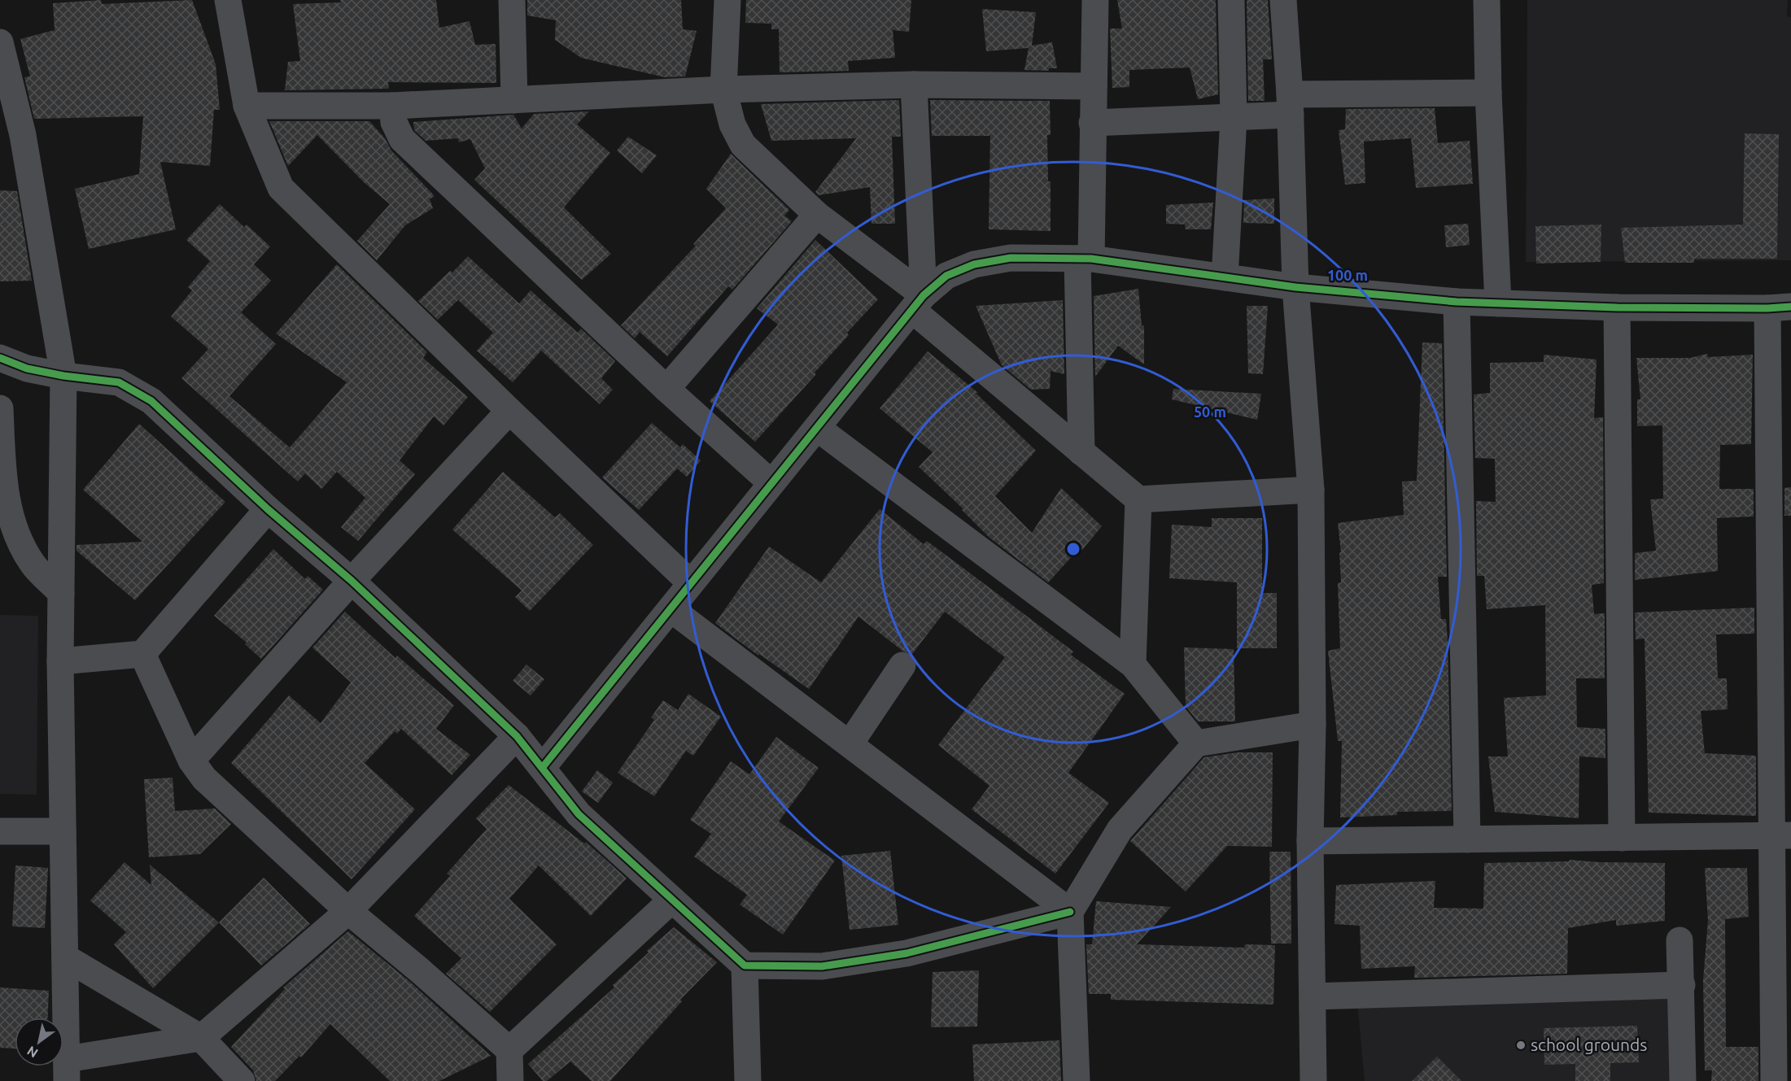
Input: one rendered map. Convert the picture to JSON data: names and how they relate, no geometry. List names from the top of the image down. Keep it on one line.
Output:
{"places":["school grounds"],"north":"bottom left","rings":["100 m","50 m"]}
